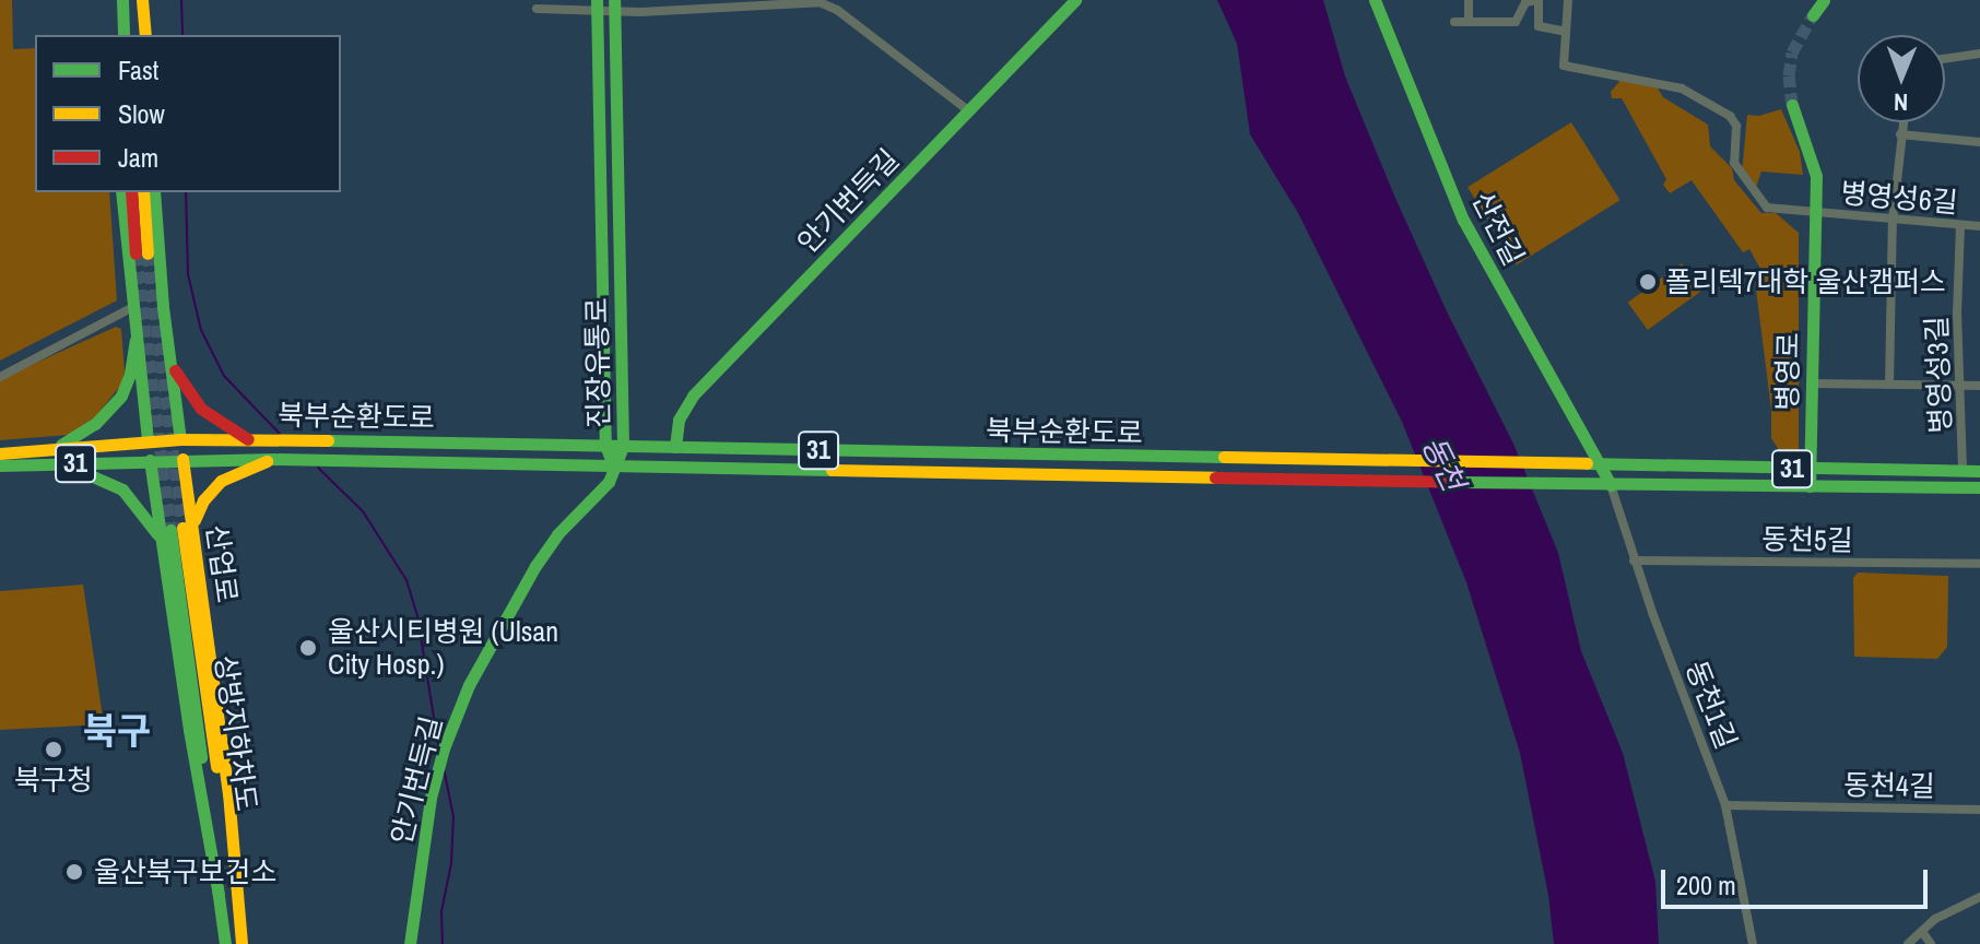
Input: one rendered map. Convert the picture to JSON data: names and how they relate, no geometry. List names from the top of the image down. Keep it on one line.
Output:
{"streets":{"main road":["안기번득길","산전길","진장유통로","병영로","북부순환도로","31","산업로"],"street":["병영성6길","병영성3길","동천5길","동천1길","동천4길"]},"crossings":[["병영성6길","병영로"],["병영성6길","병영성3길"],["안기번득길","진장유통로"],["안기번득길","북부순환도로"],["산전길","북부순환도로"],["산전길","동천1길"],["진장유통로","북부순환도로"],["병영로","북부순환도로"],["병영성3길","북부순환도로"],["북부순환도로","31"],["북부순환도로","산업로"],["북부순환도로","동천1길"],["31","산업로"],["동천5길","동천1길"],["동천1길","동천4길"]],"districts":["북구"],"water":["동천"],"places":["폴리텍7대학 울산캠퍼스","울산시티병원 (Ulsan City Hosp.)","북구청","울산북구보건소"],"legend":["Fast","Slow","Jam"],"scale_bar":"200 m","north":"bottom"}
